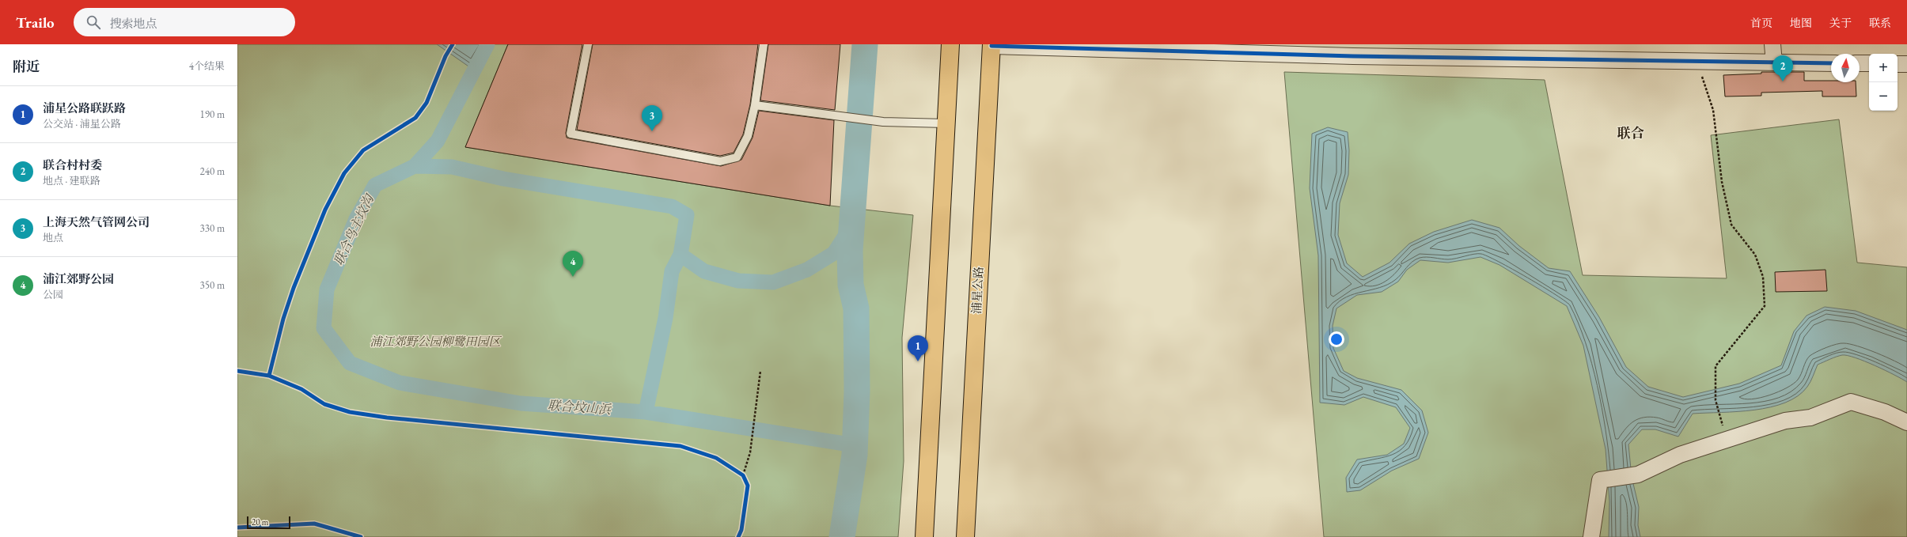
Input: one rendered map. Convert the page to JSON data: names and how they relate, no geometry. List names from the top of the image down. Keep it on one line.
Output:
{"streets":{"main road":["浦星公路"]},"districts":["联合"],"water":["联合鸟主坟沟","联合坟山浜"],"parks":["浦江郊野公园柳鹭田园区"],"scale_bar":"20 m","north":"top","page":{"header":"Trailo","search":"搜索地点","nav":["首页","地图","关于","联系"],"heading":["附近","4个结果"],"map_buttons":["+","−"],"pins":["2","3","4","1"],"list":[{"mark":"1","name":"浦星公路联跃路","note":"公交站 · 浦星公路","value":"190 m"},{"mark":"2","name":"联合村村委","note":"地点 · 建联路","value":"240 m"},{"mark":"3","name":"上海天然气管网公司","note":"地点","value":"330 m"},{"mark":"4","name":"浦江郊野公园","note":"公园","value":"350 m"}],"scale":"20 m"}}
